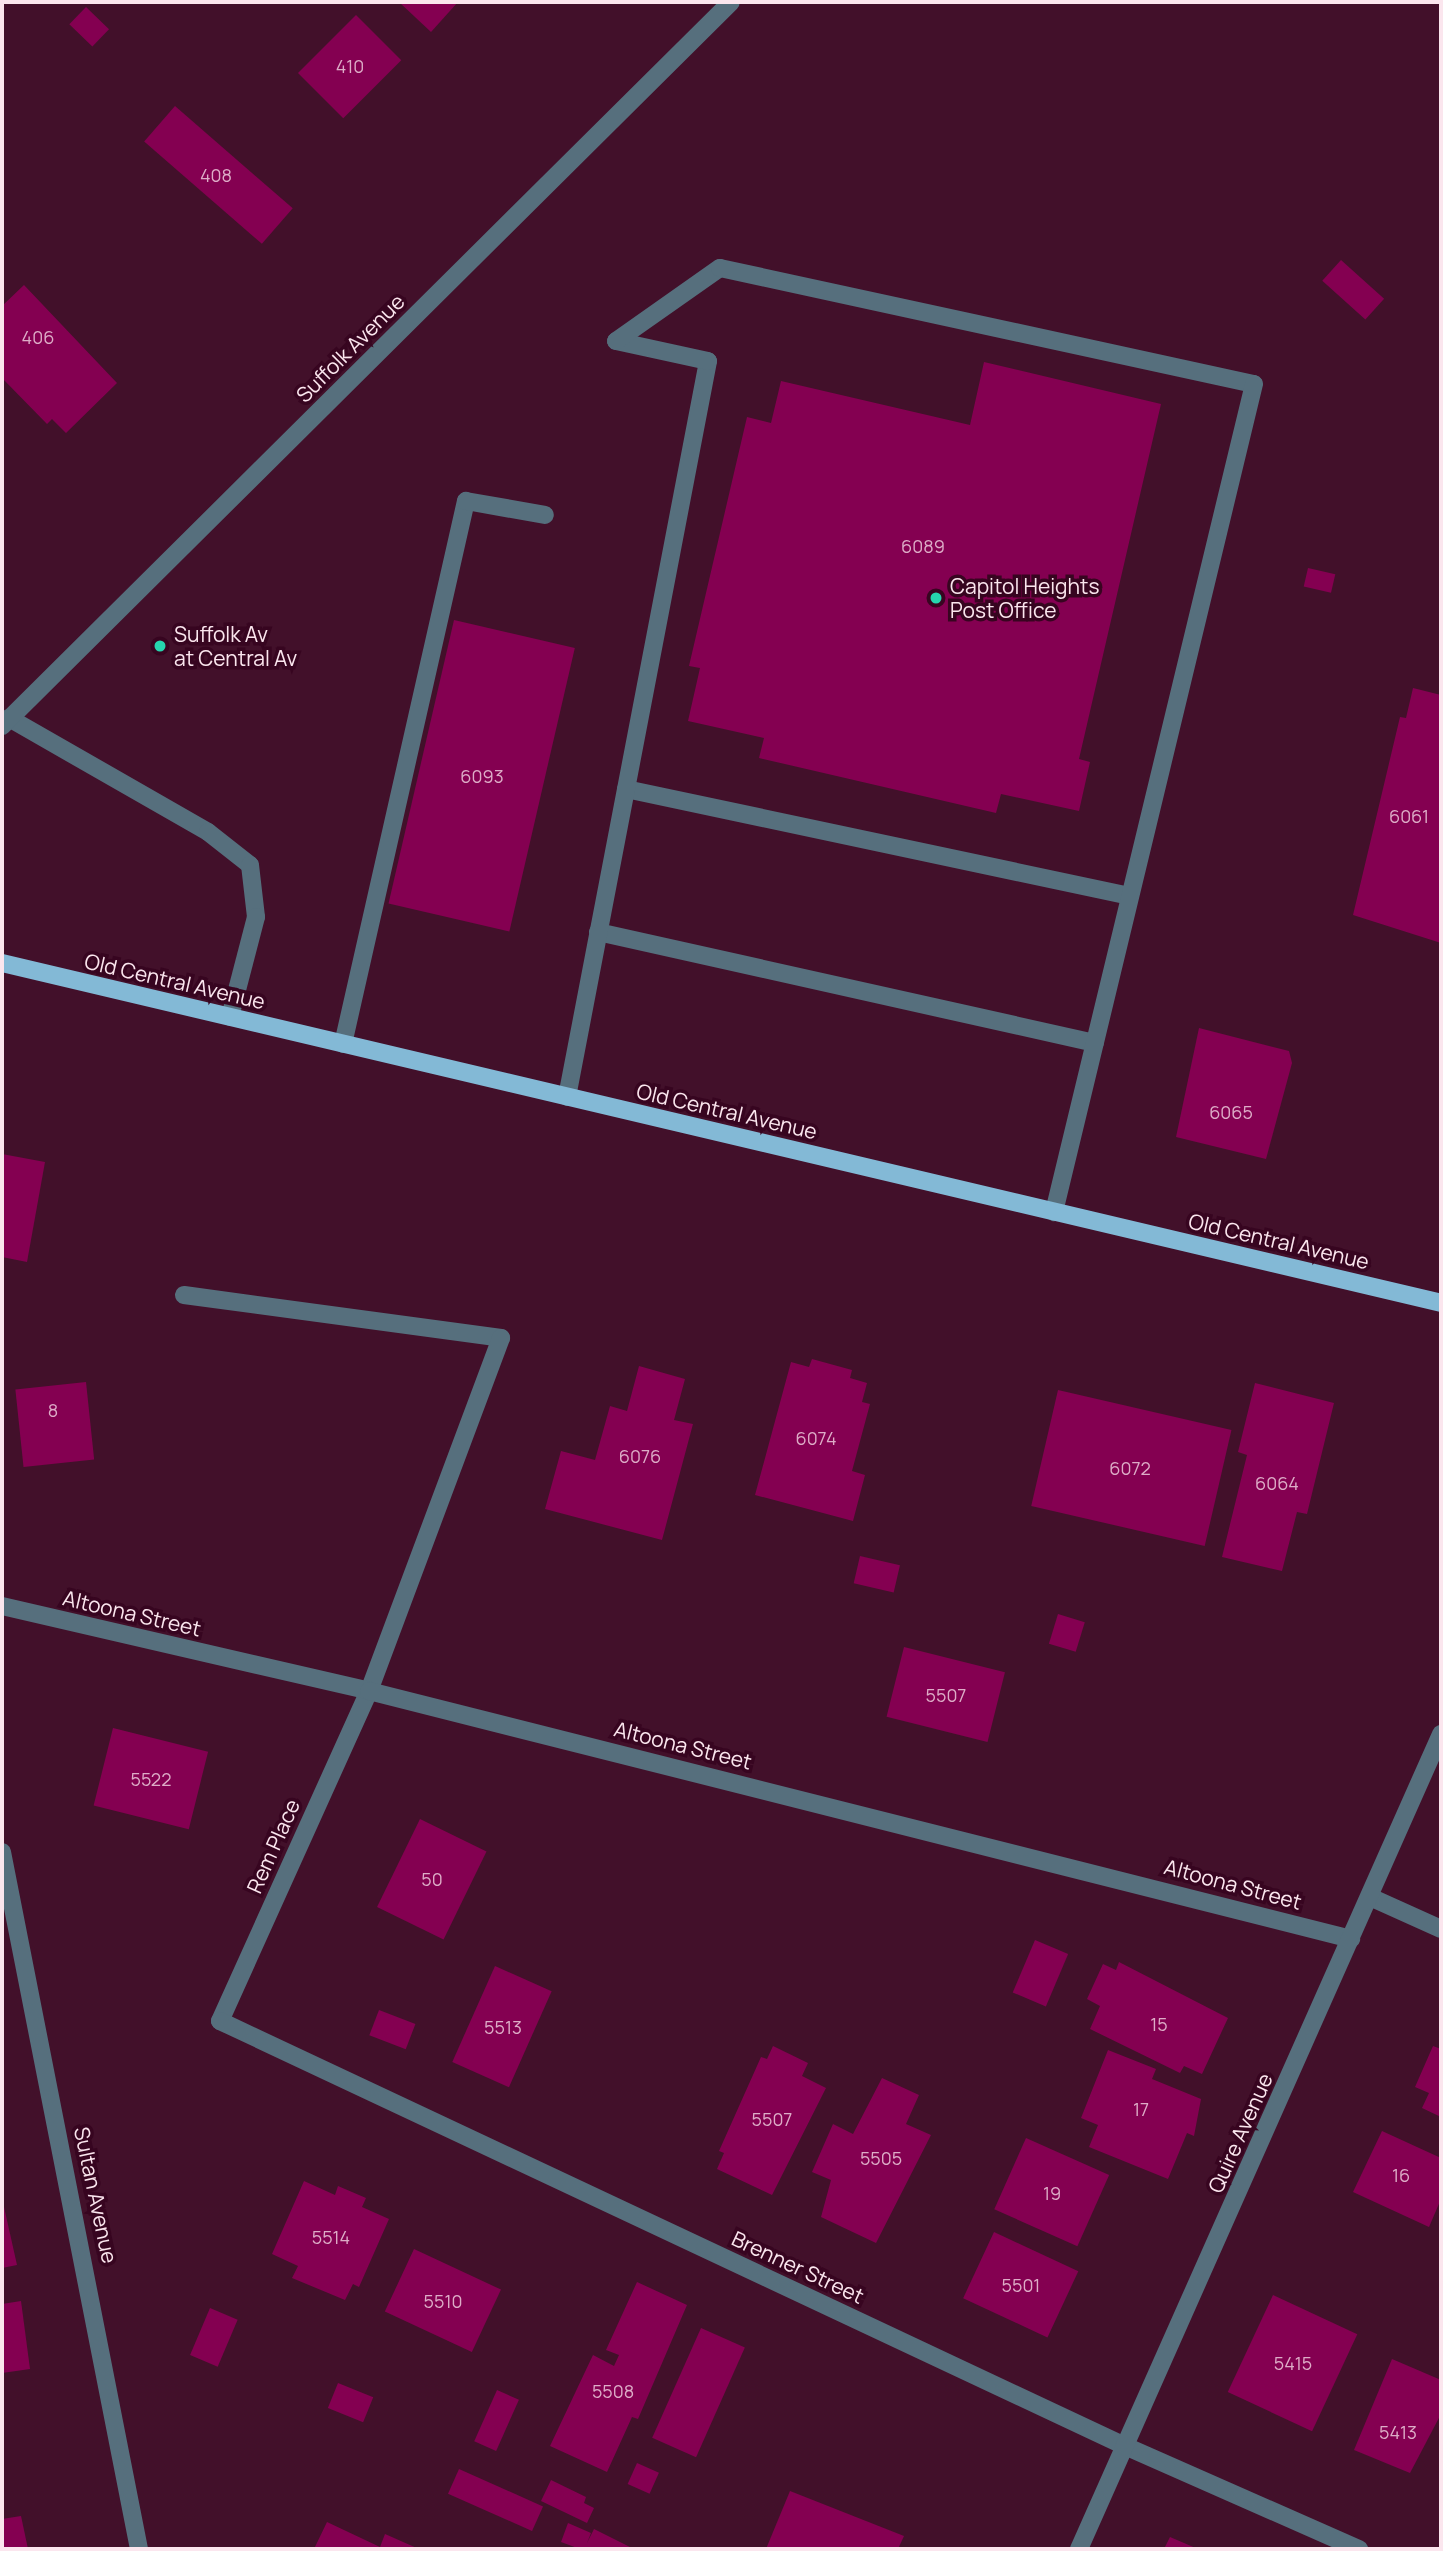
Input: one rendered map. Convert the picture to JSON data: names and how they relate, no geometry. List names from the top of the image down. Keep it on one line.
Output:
{"streets":{"main road":["Old Central Avenue"],"street":["Suffolk Avenue","Altoona Street","Rem Place","Quire Avenue","Sultan Avenue","Brenner Street"]},"crossings":[["Altoona Street","Rem Place"],["Altoona Street","Quire Avenue"],["Rem Place","Brenner Street"],["Quire Avenue","Brenner Street"]],"places":["Capitol Heights Post Office","Suffolk Av at Central Av"],"house_numbers":["410","408","406","6089","6093","6061","6065","8","6074","6076","6072","6064","5507","5522","50","15","5513","17","5507","5505","16","19","5514","5501","5510","5415","5508","5413"]}
